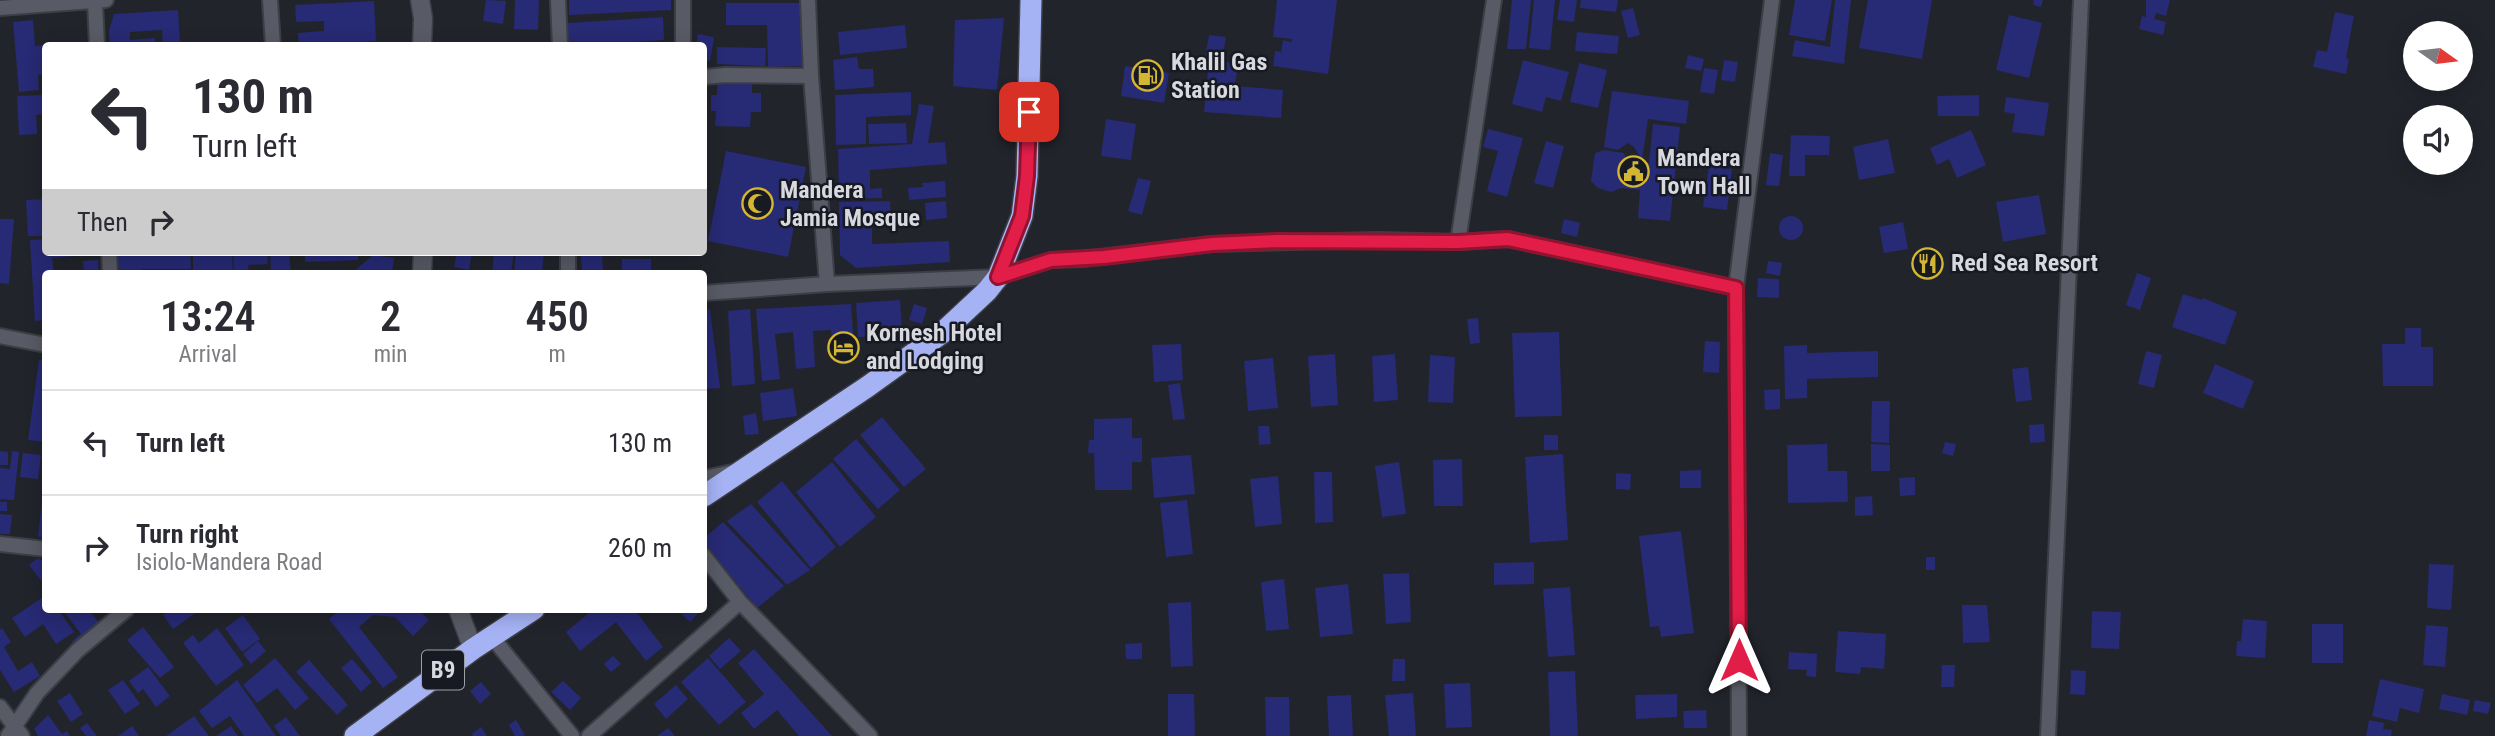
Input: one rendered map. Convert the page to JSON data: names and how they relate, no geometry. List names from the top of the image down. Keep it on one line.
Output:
{"streets":{"highway":["B9"]},"places":{"fuel station":["Khalil Gas Station"],"public building":["Mandera Town Hall"],"mosque":["Mandera Jamia Mosque"],"restaurant":["Red Sea Resort"],"hotel":["Kornesh Hotel and Lodging"]},"north":"right","page":{"turn":["130 m","Turn left"],"then":"Then","eta":["13:24","Arrival","2","min","450","m"],"list":[{"name":"Turn left","value":"130 m"},{"name":"Turn right","note":"Isiolo-Mandera Road","value":"260 m"}]}}
